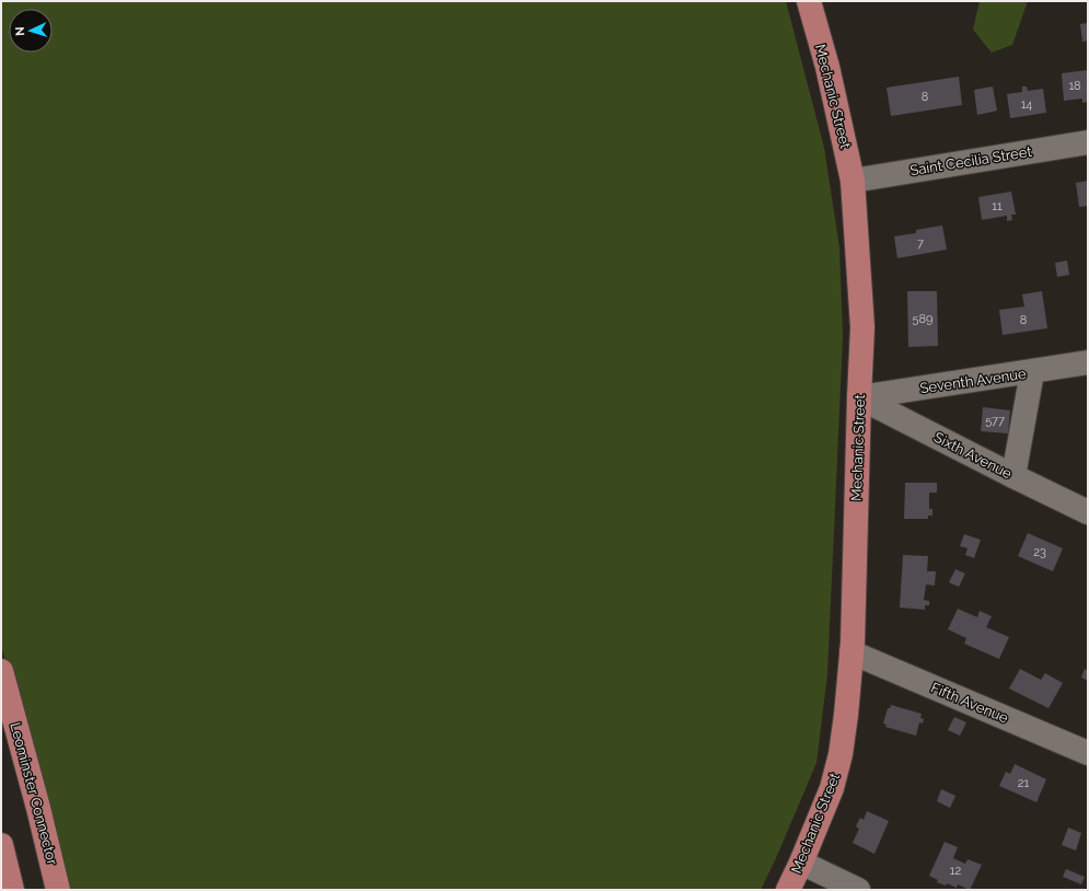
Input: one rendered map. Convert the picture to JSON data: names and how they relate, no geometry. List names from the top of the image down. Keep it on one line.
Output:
{"streets":{"main road":["Mechanic Street","Leominster Connector"],"street":["Saint Cecilia Street","Seventh Avenue","Sixth Avenue","Fifth Avenue"]},"crossings":[["Mechanic Street","Saint Cecilia Street"],["Mechanic Street","Seventh Avenue"],["Mechanic Street","Sixth Avenue"],["Mechanic Street","Fifth Avenue"],["Seventh Avenue","Sixth Avenue"]],"house_numbers":["18","8","14","11","7","589","8","577","23","21","12"],"north":"left"}
